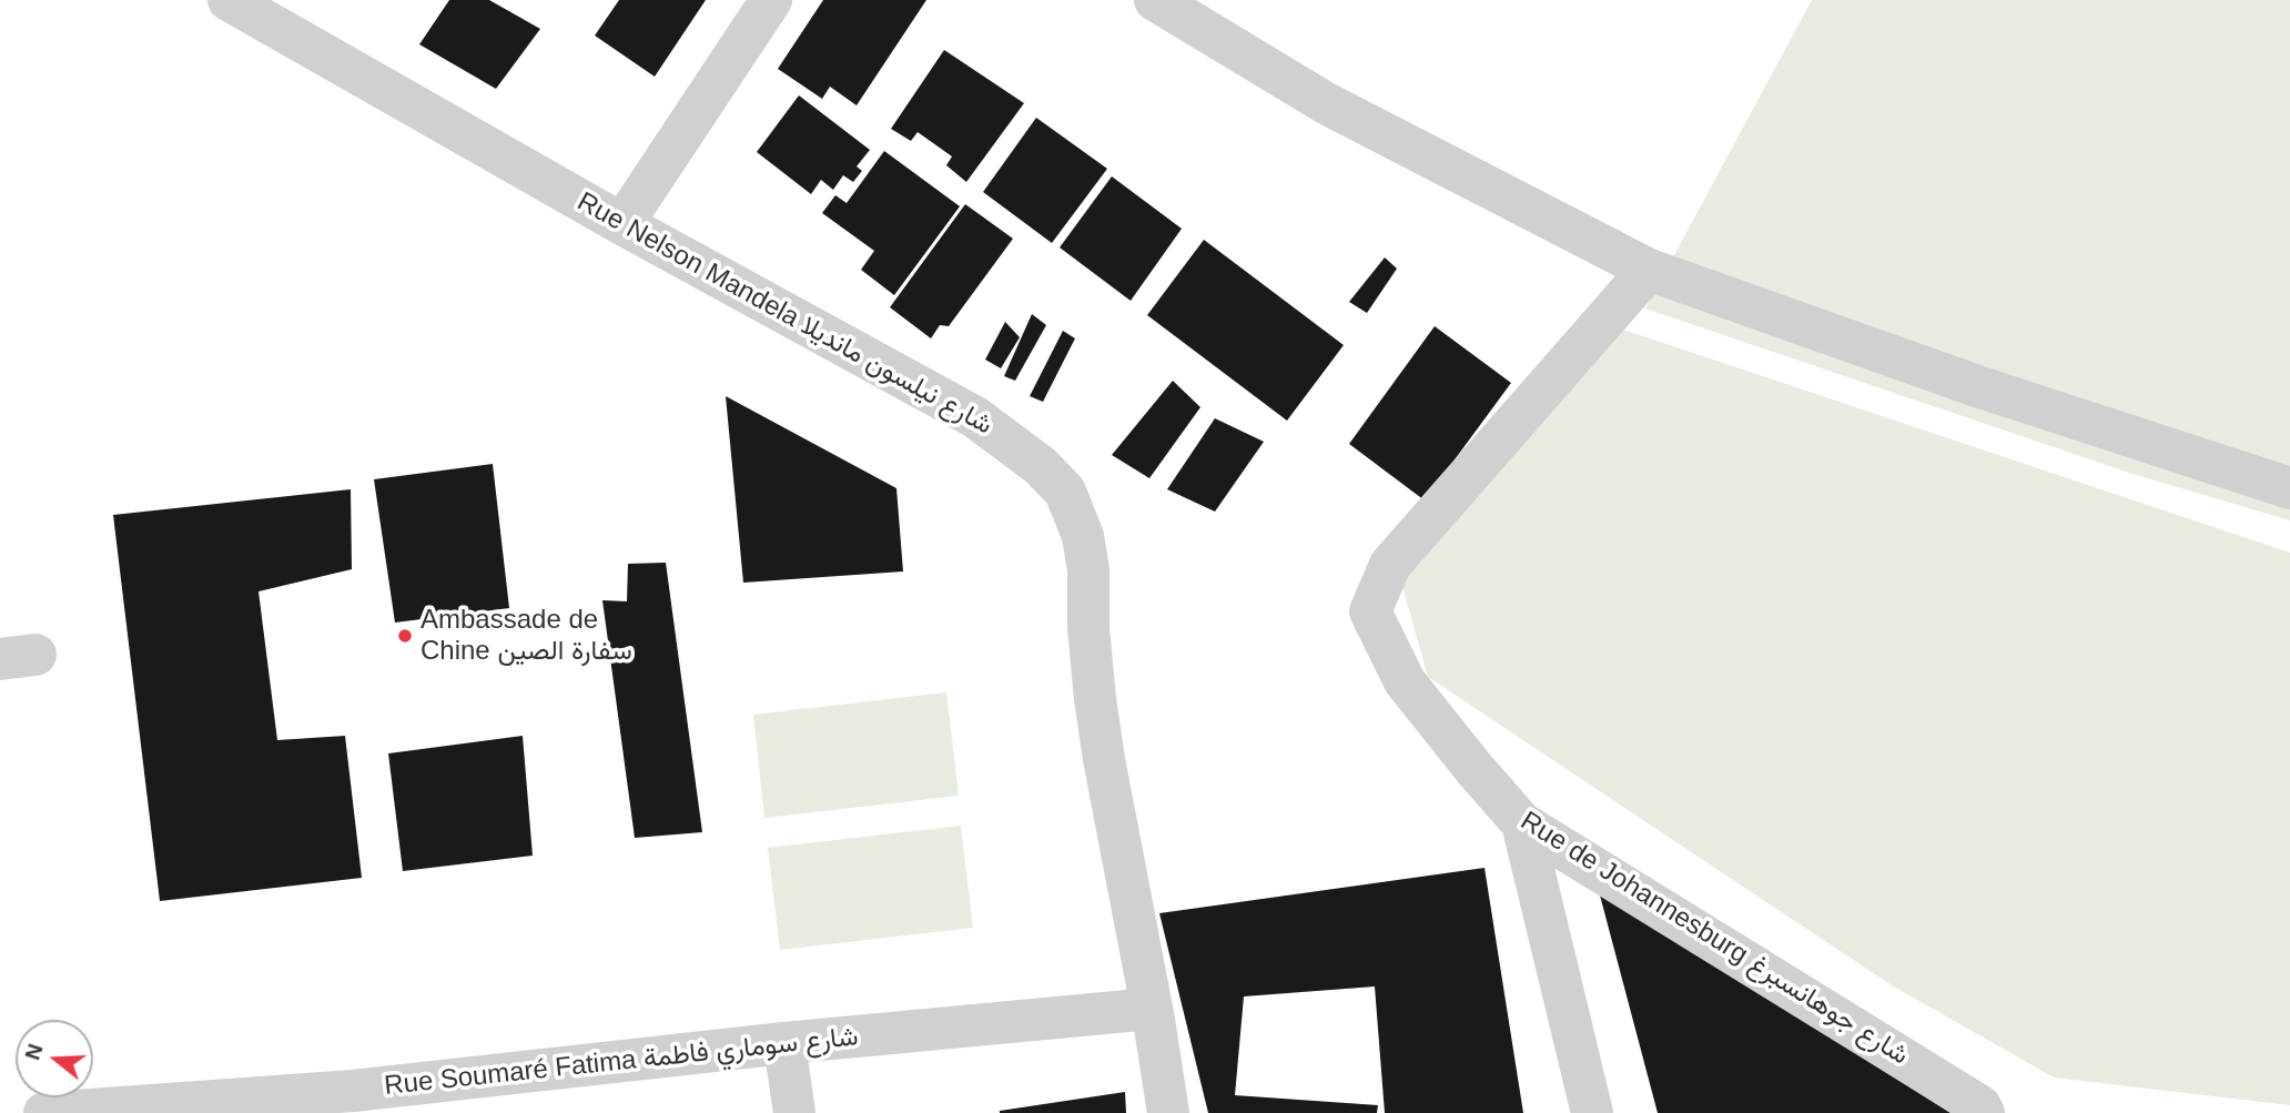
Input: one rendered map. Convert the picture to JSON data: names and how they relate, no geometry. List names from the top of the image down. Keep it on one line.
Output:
{"streets":{"street":["Rue Nelson Mandela شارع نيلسون مانديلا","Rue de Johannesburg شارع جوهانسبرغ","Rue Soumaré Fatima شارع سوماري فاطمة"]},"crossings":[["Rue Nelson Mandela شارع نيلسون مانديلا","Rue Soumaré Fatima شارع سوماري فاطمة"]],"places":["Ambassade de Chine سفارة الصين"],"north":"left"}
